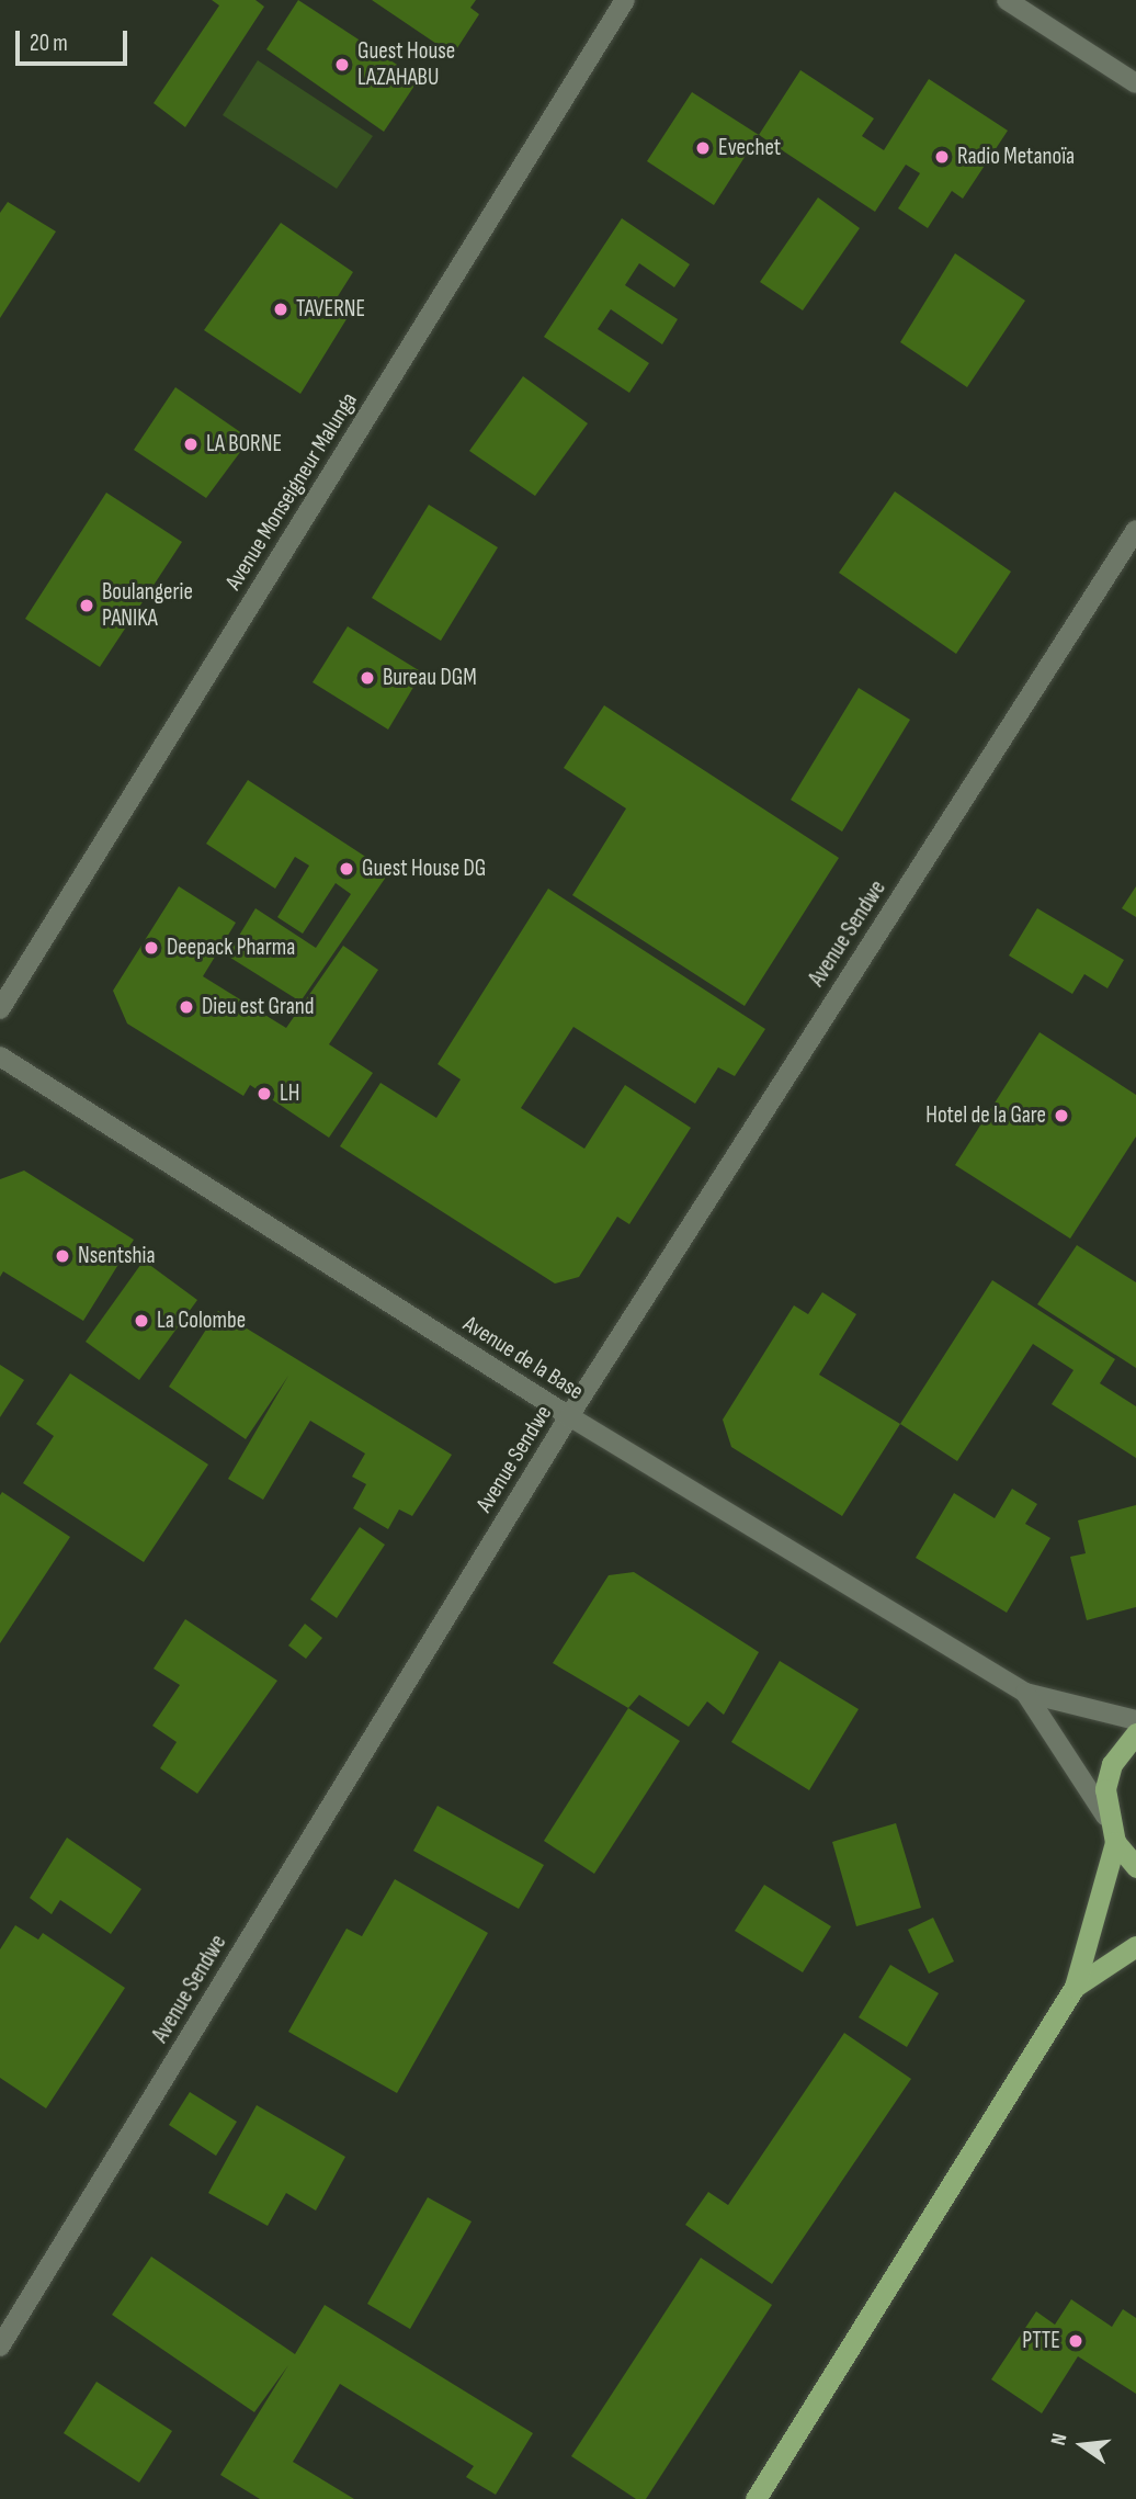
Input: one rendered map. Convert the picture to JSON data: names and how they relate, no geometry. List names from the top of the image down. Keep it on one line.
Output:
{"streets":{"street":["Avenue Monseigneur Malunga","Avenue Sendwe","Avenue de la Base"]},"crossings":[["Avenue Sendwe","Avenue de la Base"]],"places":["Guest House LAZAHABU","Evechet","Radio Metanoïa","TAVERNE","LA BORNE","Boulangerie PANIKA","Bureau DGM","Guest House DG","Deepack Pharma","Dieu est Grand","LH","Hotel de la Gare","Nsentshia","La Colombe","PTTE"],"scale_bar":"20 m","north":"left"}
